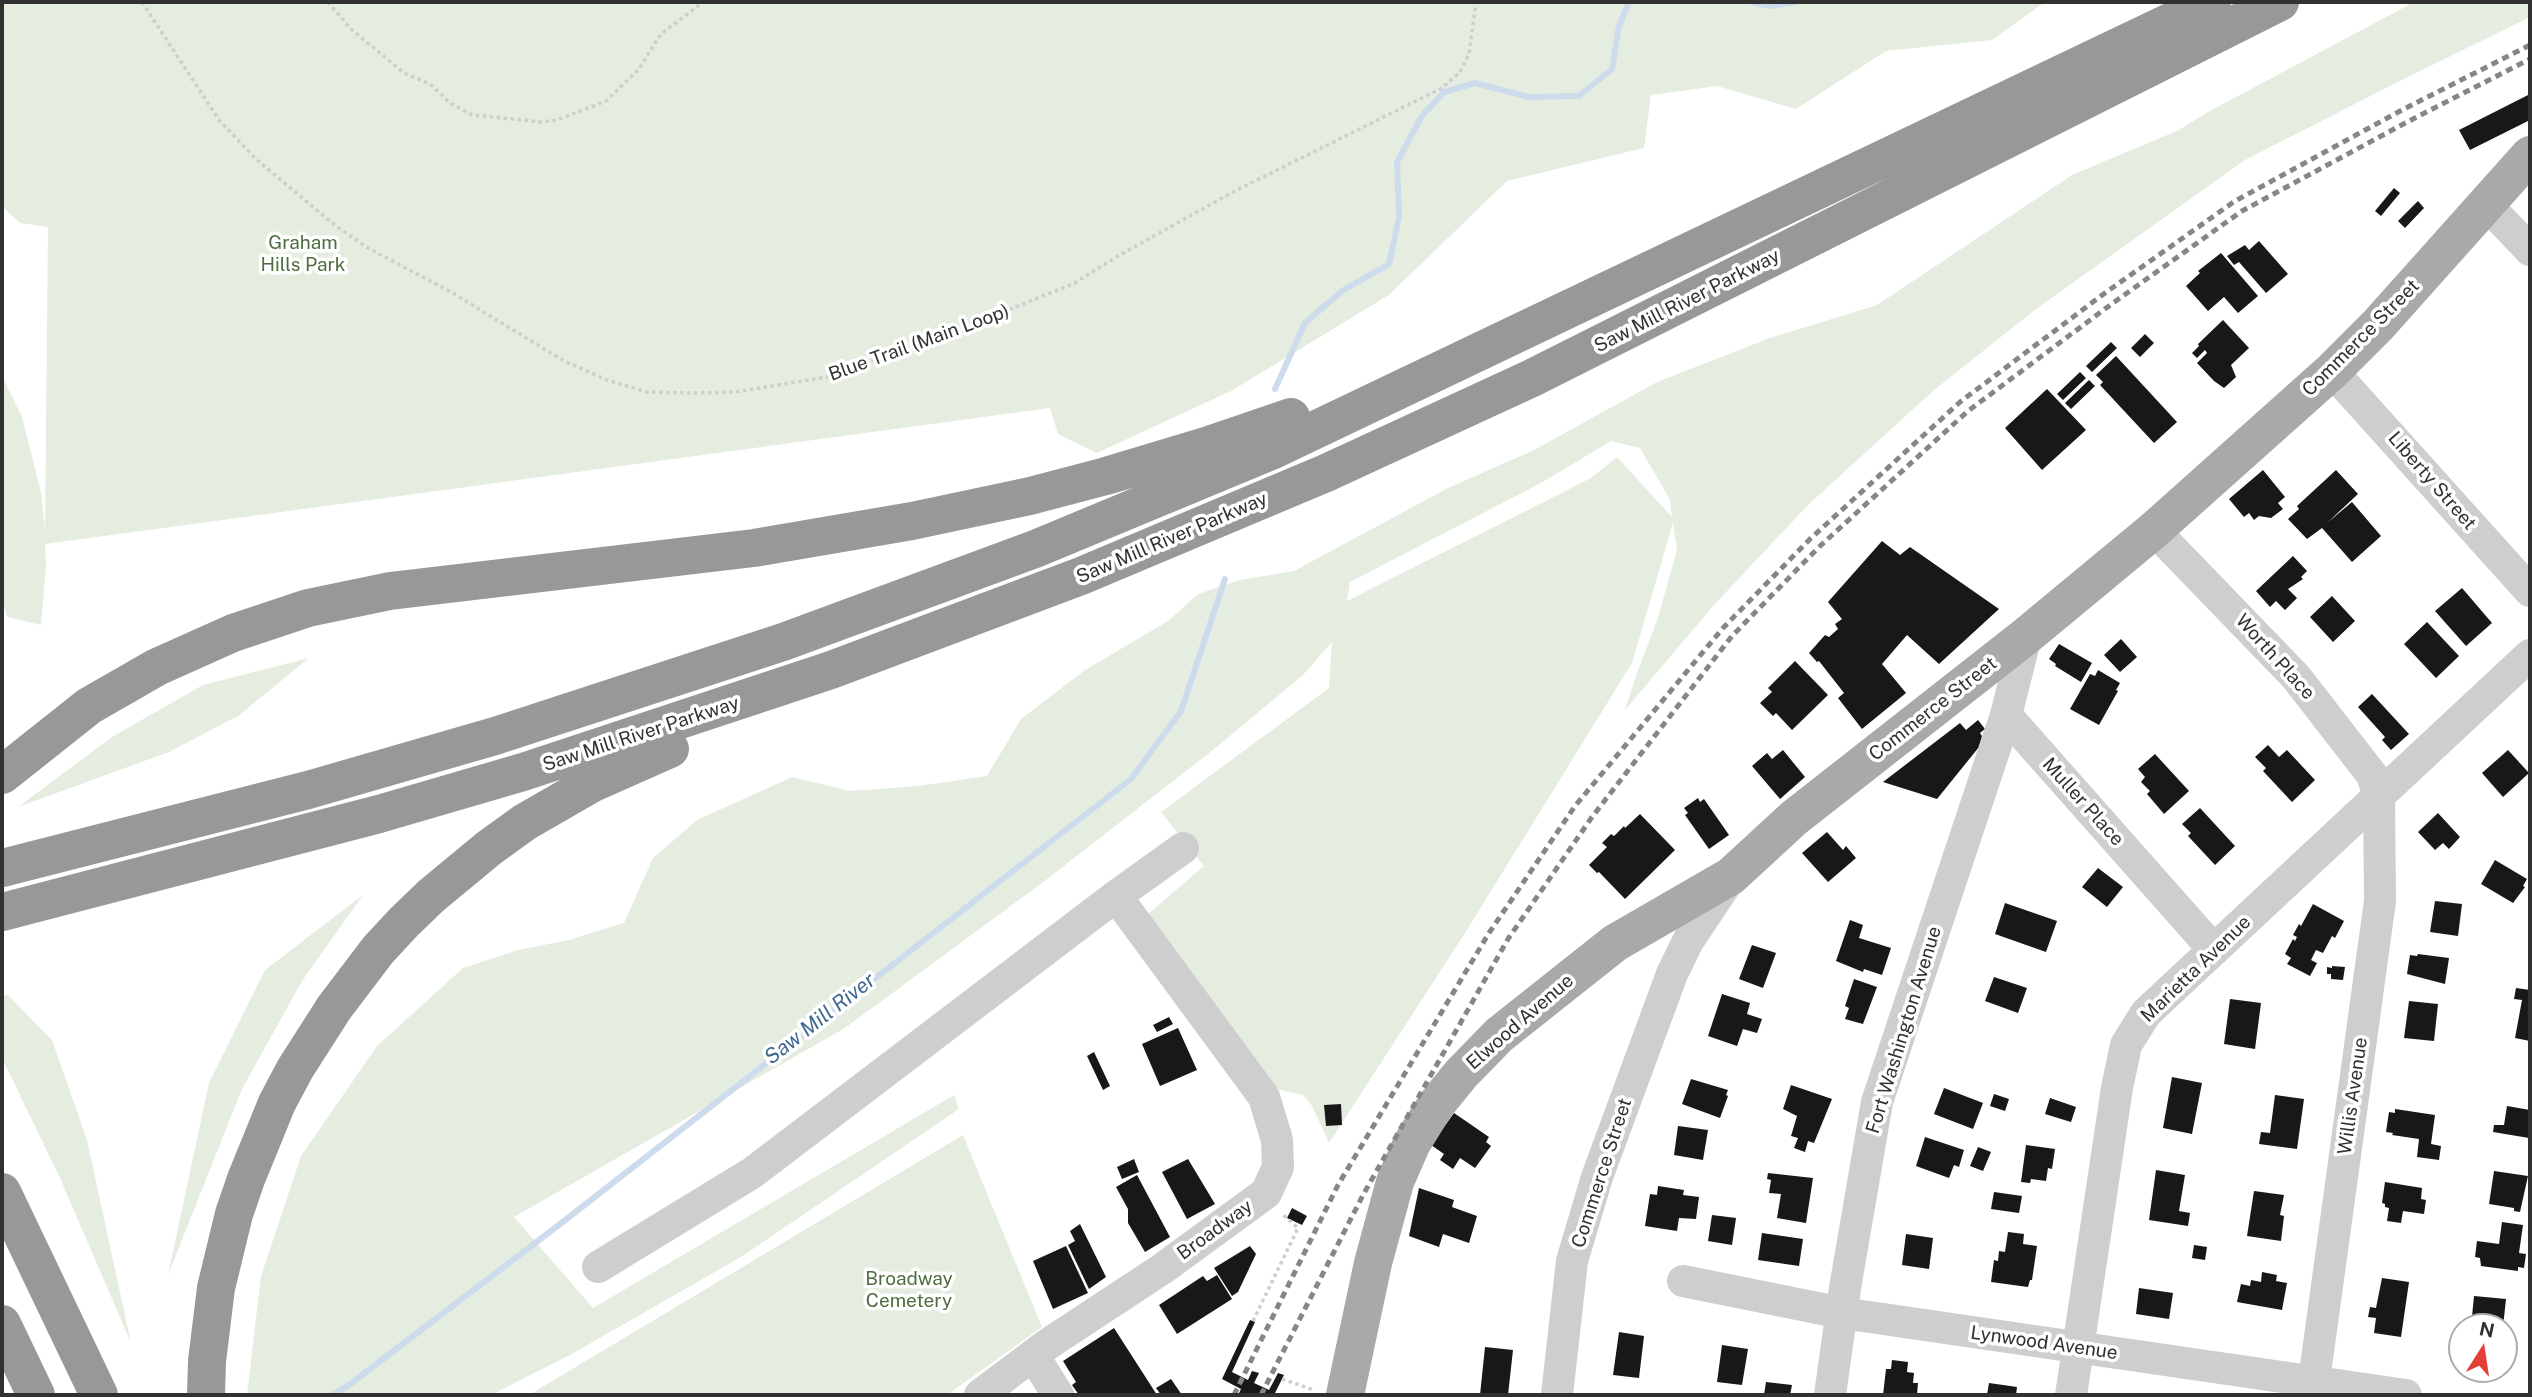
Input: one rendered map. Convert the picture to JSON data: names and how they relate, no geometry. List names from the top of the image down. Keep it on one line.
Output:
{"streets":{"highway":["Saw Mill River Parkway"],"main road":["Commerce Street","Elwood Avenue"],"street":["Liberty Street","Worth Place","Muller Place","Marietta Avenue","Fort Washington Avenue","Willis Avenue","Broadway","Lynwood Avenue"],"path":["Blue Trail (Main Loop)"]},"crossings":[["Commerce Street","Liberty Street"],["Commerce Street","Worth Place"],["Commerce Street","Elwood Avenue"],["Worth Place","Marietta Avenue"],["Worth Place","Willis Avenue"],["Muller Place","Marietta Avenue"],["Muller Place","Fort Washington Avenue"],["Marietta Avenue","Willis Avenue"],["Marietta Avenue","Lynwood Avenue"],["Fort Washington Avenue","Lynwood Avenue"],["Willis Avenue","Lynwood Avenue"]],"water":["Saw Mill River"],"parks":["Graham Hills Park","Broadway Cemetery"],"north":"top"}
